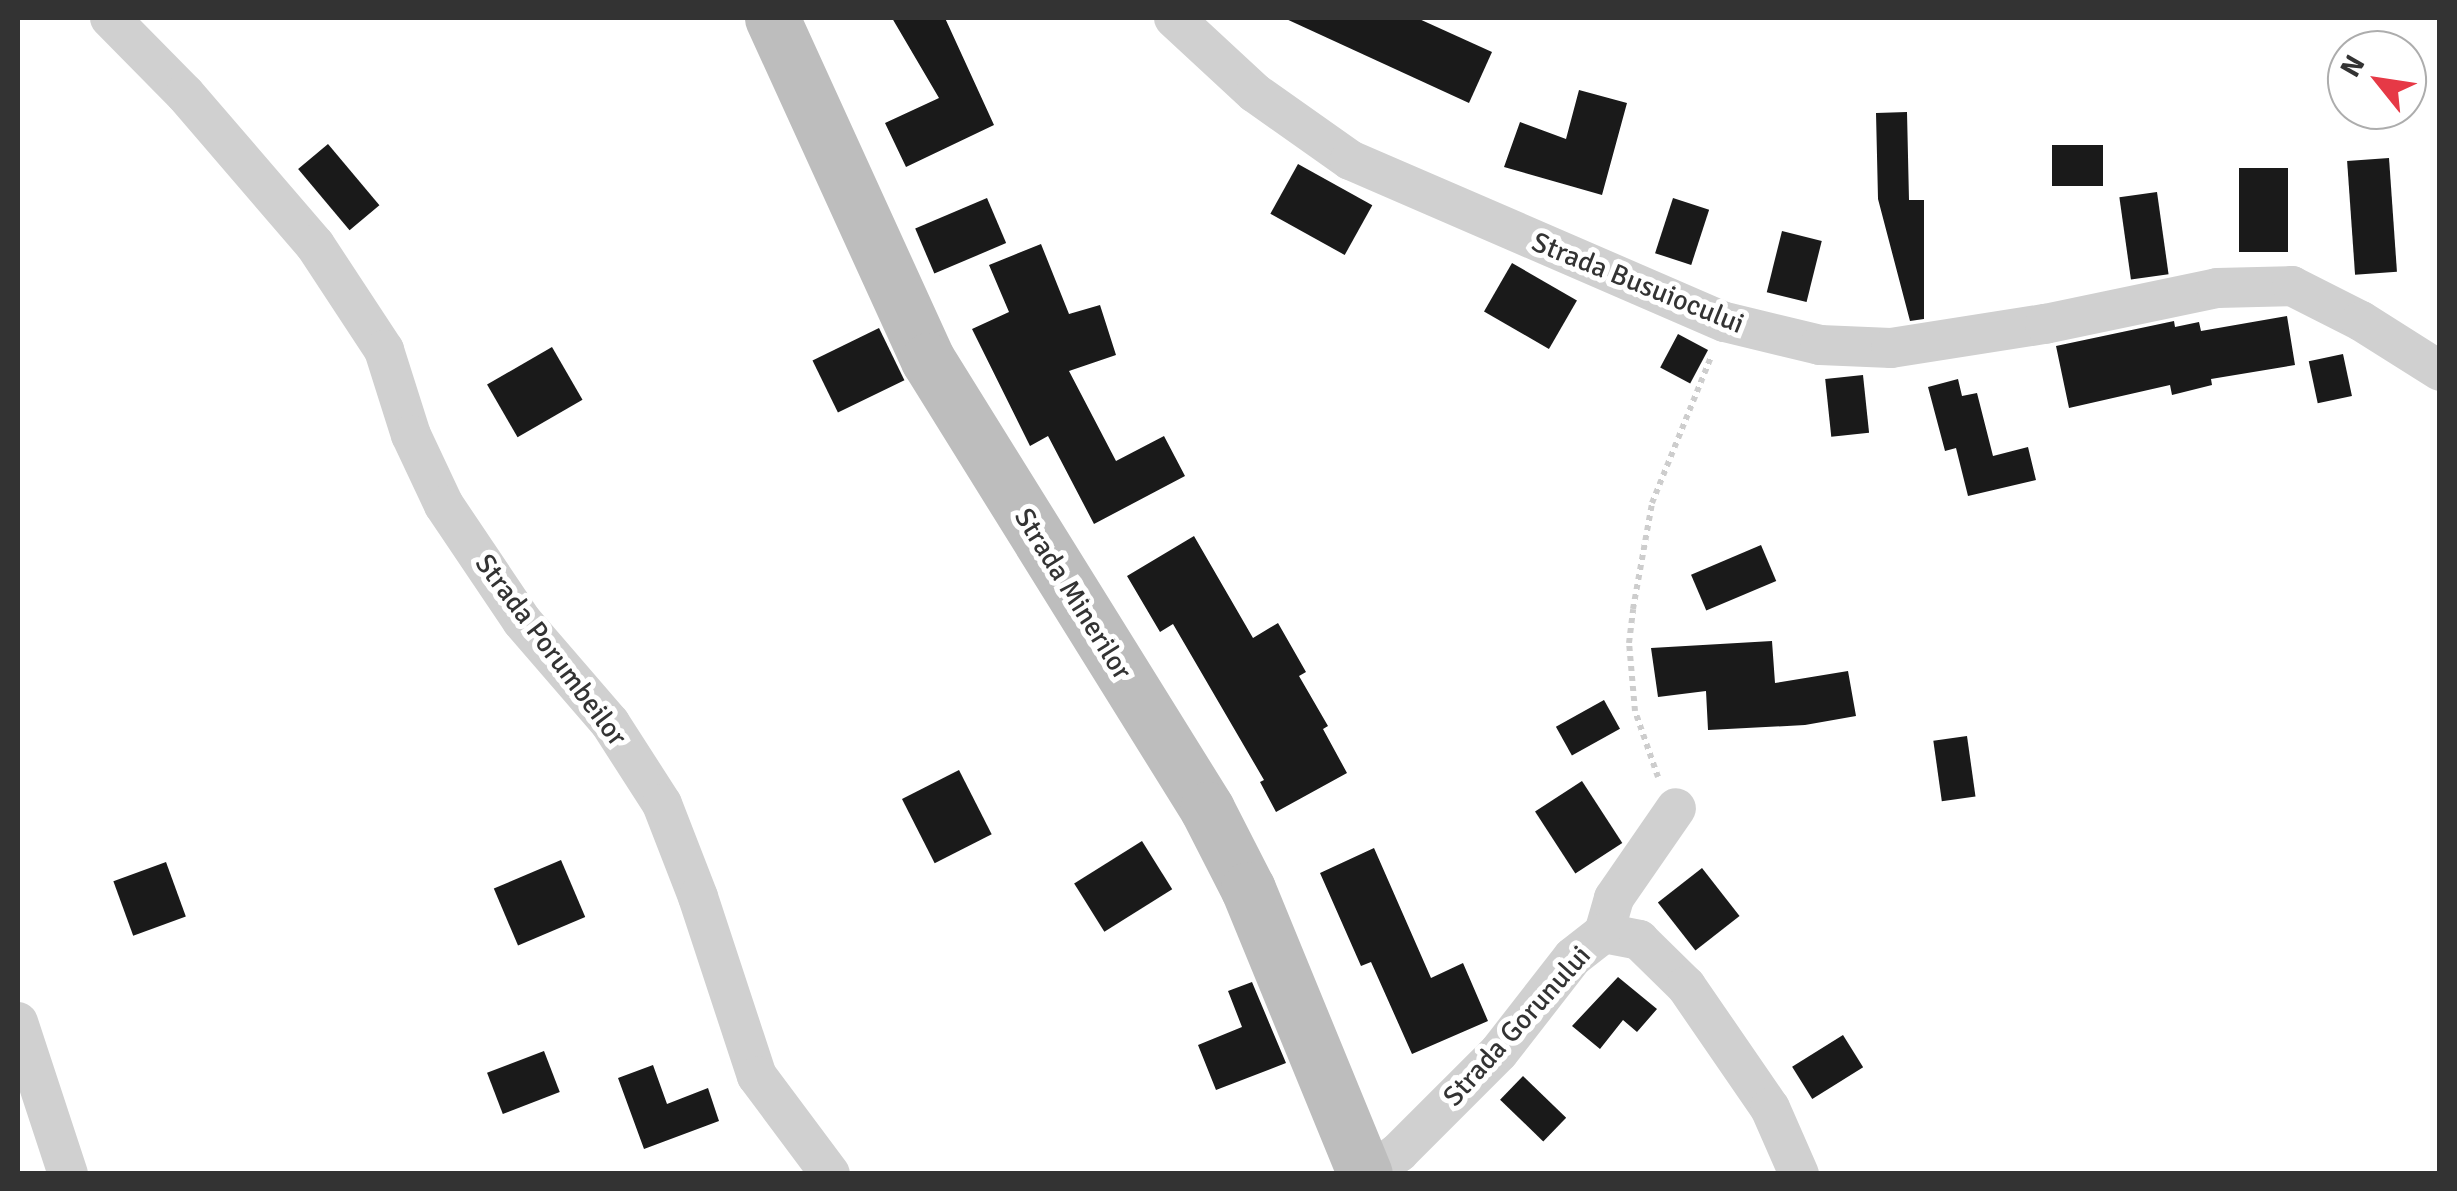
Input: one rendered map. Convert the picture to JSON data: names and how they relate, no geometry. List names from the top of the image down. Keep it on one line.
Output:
{"streets":{"main road":["Strada Minerilor"],"street":["Strada Busuiocului","Strada Porumbeilor","Strada Gorunului"]},"crossings":[["Strada Minerilor","Strada Gorunului"]],"north":"top left"}
